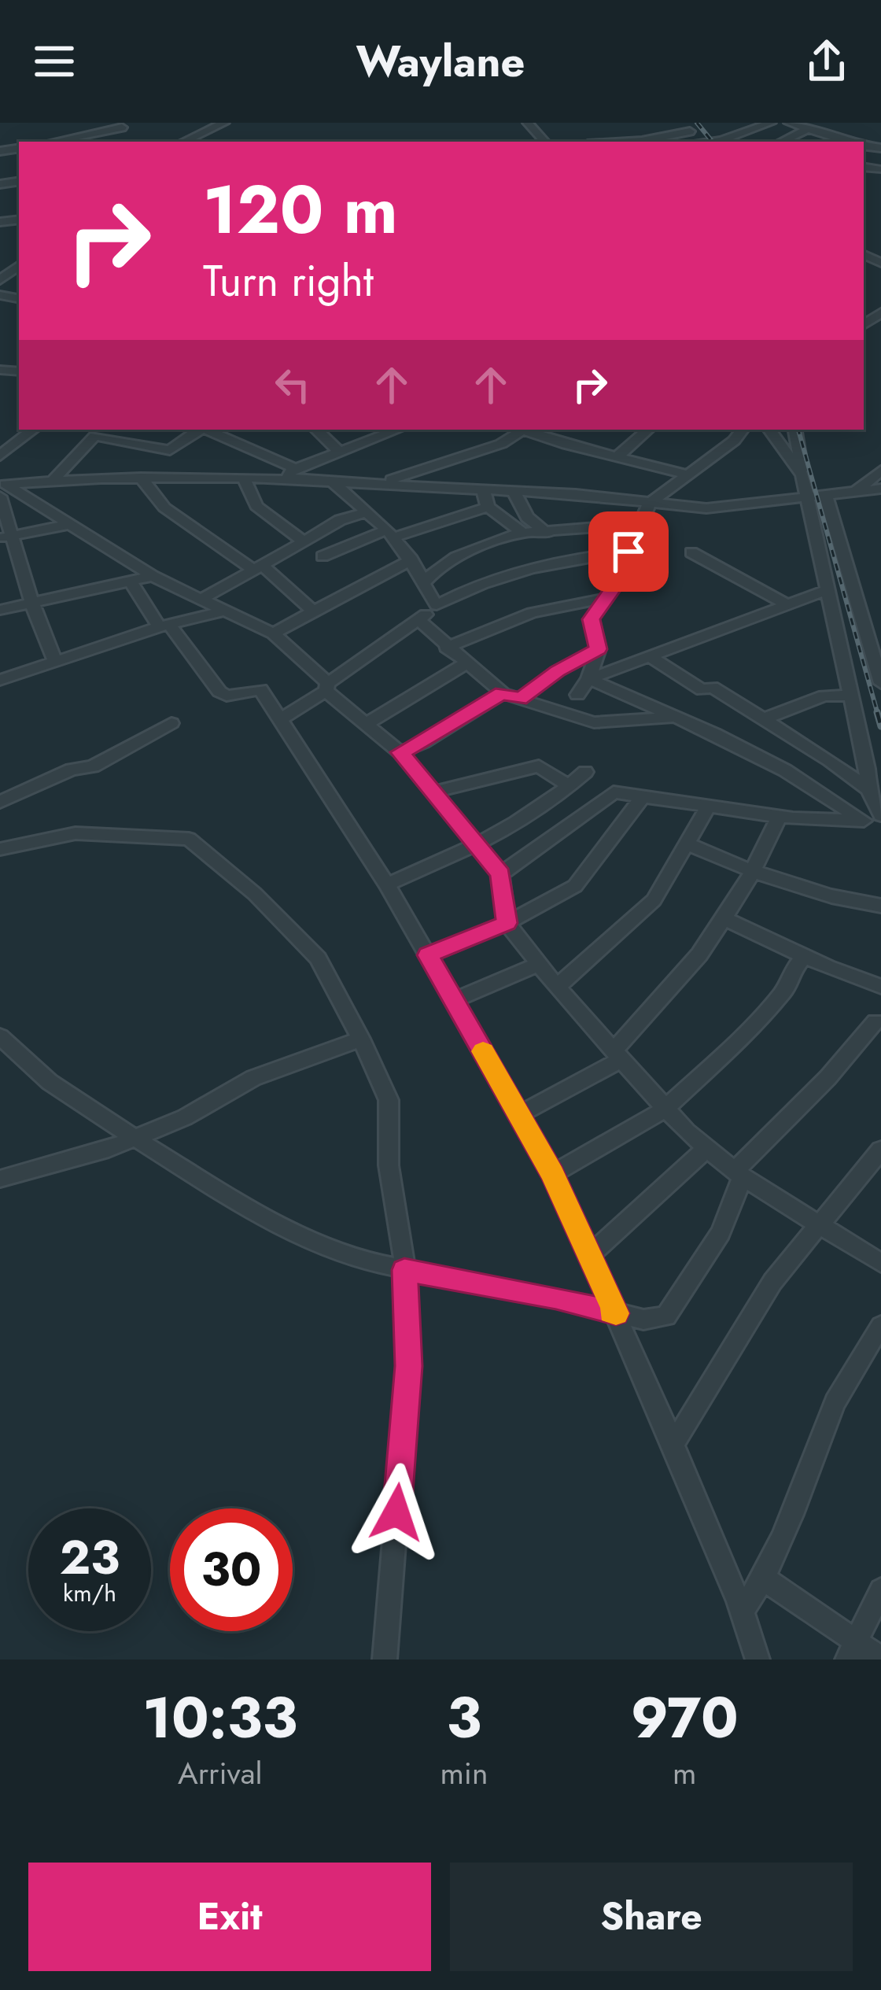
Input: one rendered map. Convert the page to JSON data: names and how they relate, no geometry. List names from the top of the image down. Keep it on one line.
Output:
{"page":{"header":"Waylane","turn":["120 m","Turn right"],"speed":"23 km/h","limit":"30","eta":["10:33","Arrival","3","min","970","m"],"buttons":["Exit","Share"]}}
